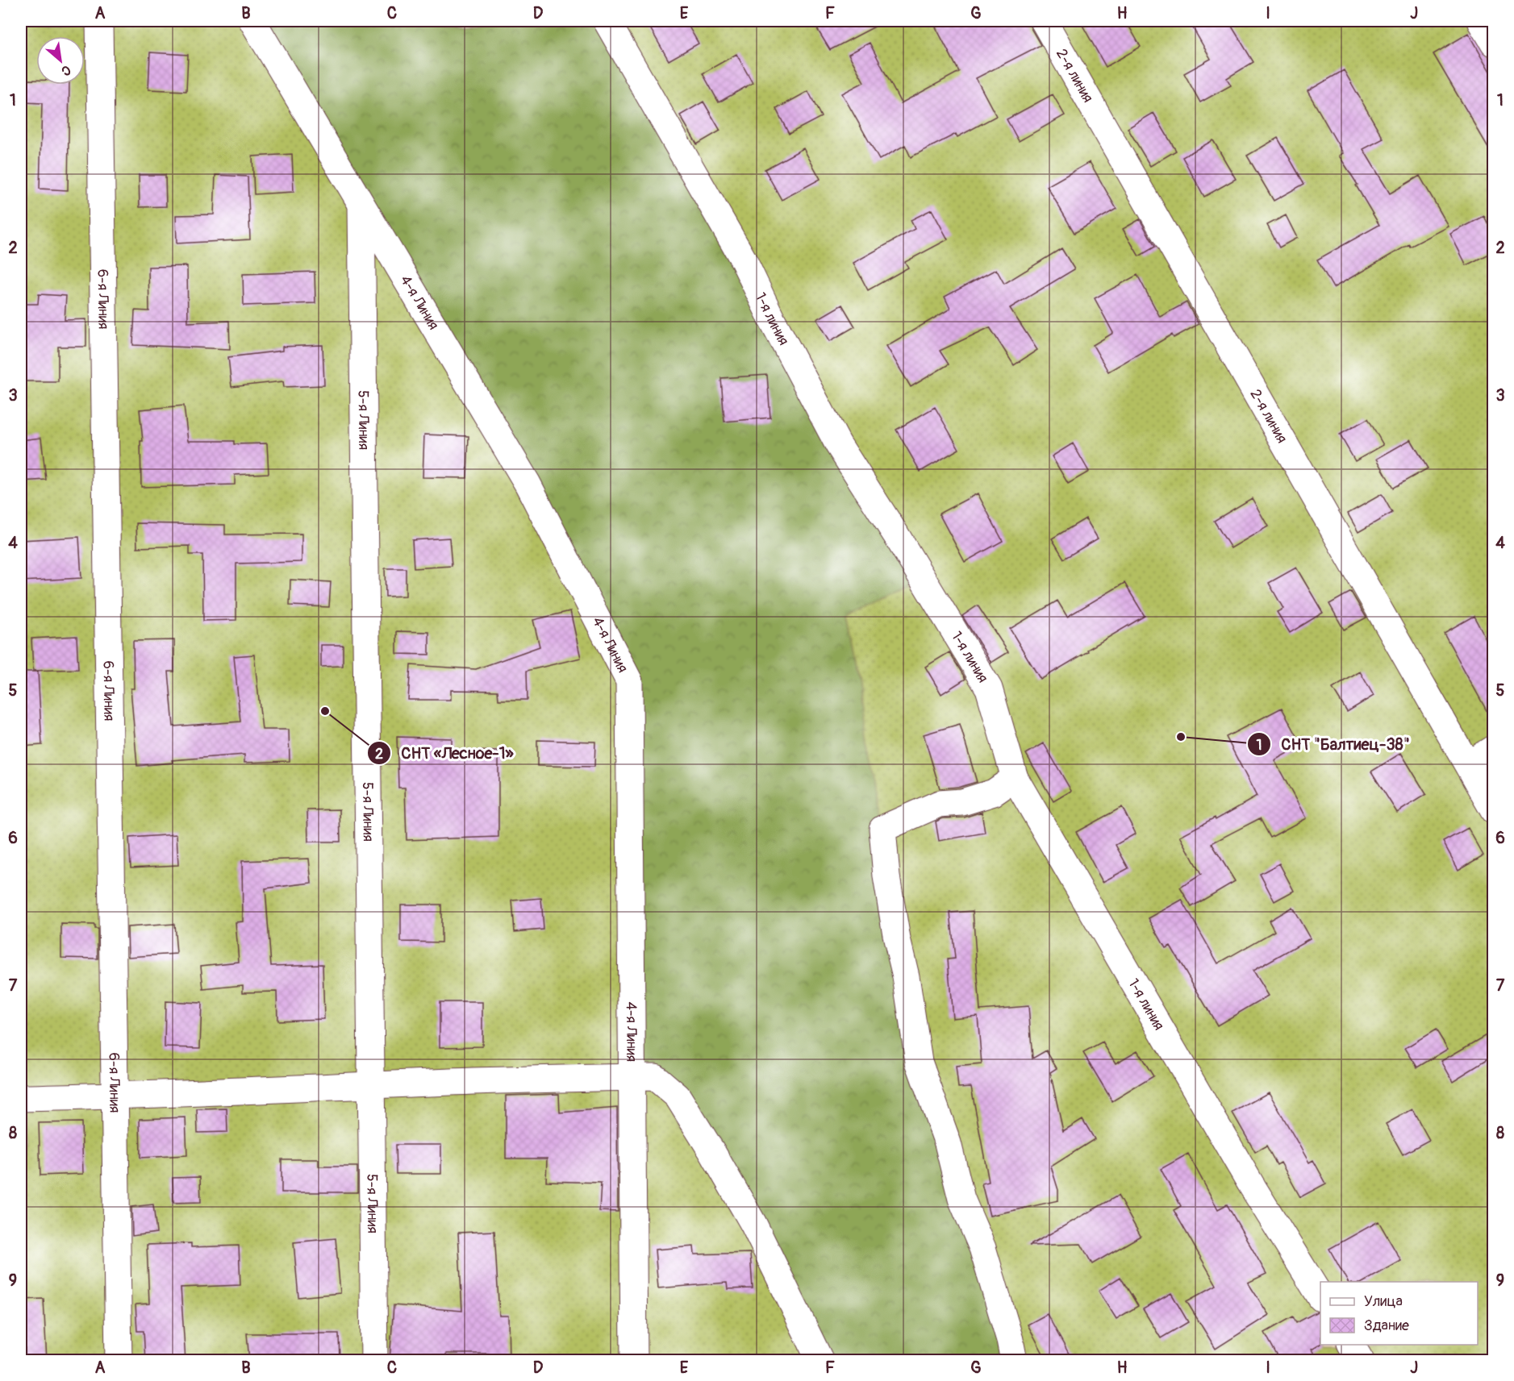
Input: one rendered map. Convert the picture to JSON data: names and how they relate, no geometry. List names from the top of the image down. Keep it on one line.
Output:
{"streets":{"street":["2-я линия","6-я Линия","4-я Линия","1-я линия","5-я Линия"]},"crossings":[["4-я Линия","5-я Линия"]],"places":["СНТ «Лесное-1»","СНТ \"Балтиец-38\""],"legend":["Улица","Здание"],"north":"bottom right","grid":{"columns":["A","B","C","D","E","F","G","H","I","J"],"rows":["1","2","3","4","5","6","7","8","9"]}}
